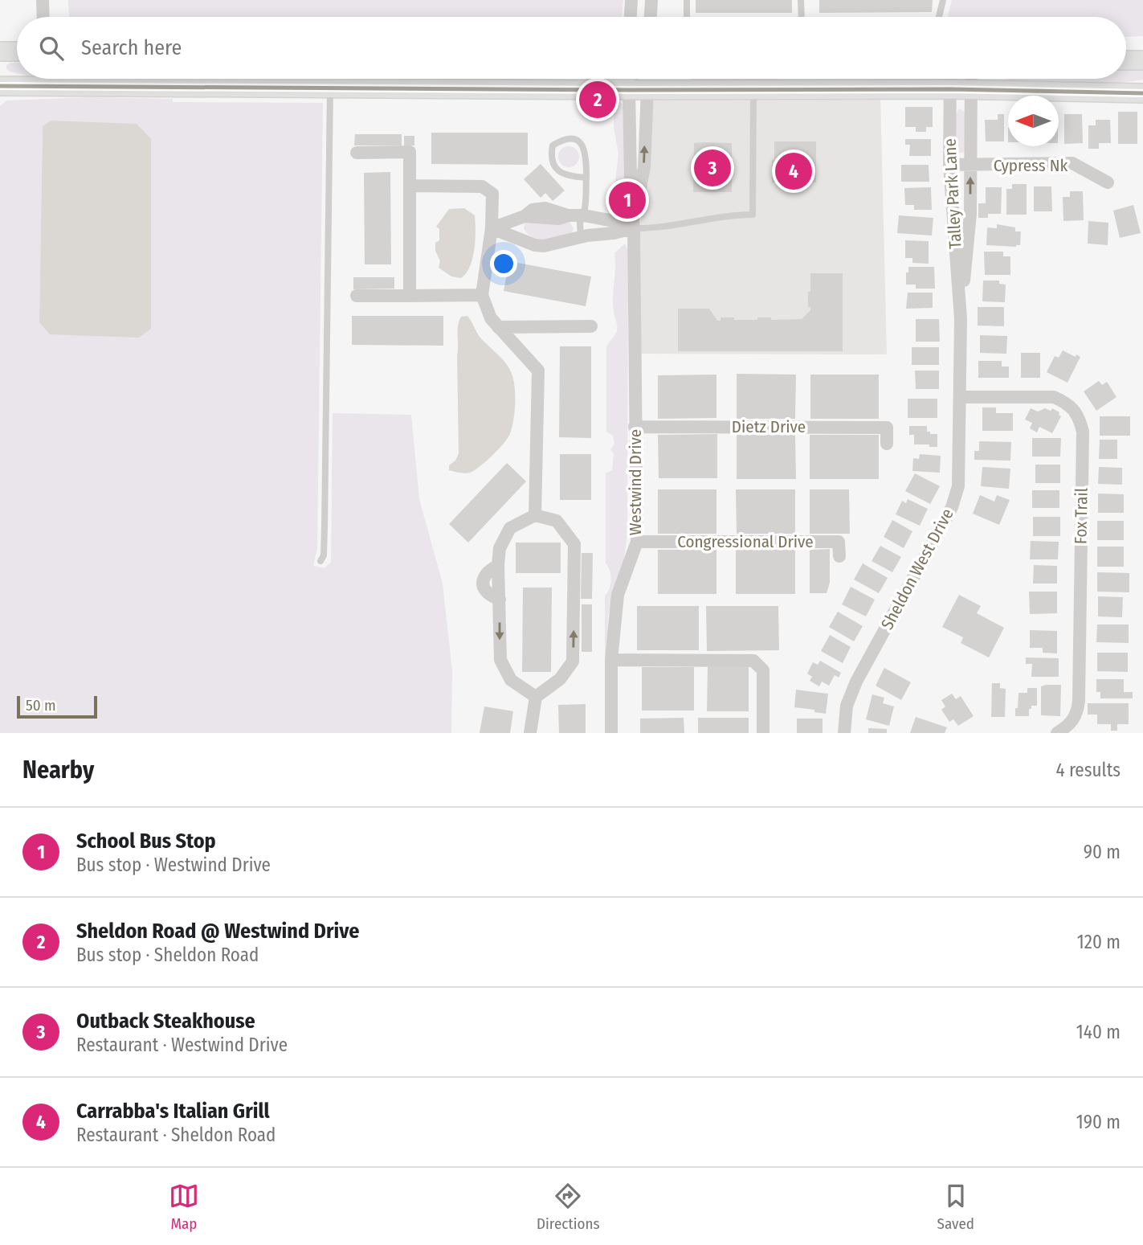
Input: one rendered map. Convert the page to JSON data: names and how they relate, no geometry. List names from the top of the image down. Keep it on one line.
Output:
{"streets":{"street":["Cypress Nk","Talley Park Lane","Dietz Drive","Westwind Drive","Fox Trail","Congressional Drive","Sheldon West Drive"]},"crossings":[["Cypress Nk","Talley Park Lane"],["Talley Park Lane","Fox Trail"],["Talley Park Lane","Sheldon West Drive"],["Dietz Drive","Westwind Drive"],["Westwind Drive","Congressional Drive"],["Fox Trail","Sheldon West Drive"]],"scale_bar":"50 m","north":"left","page":{"search":"Search here","pins":["2","3","4","1"],"scale":"50 m","heading":["Nearby","4 results"],"list":[{"mark":"1","name":"School Bus Stop","note":"Bus stop · Westwind Drive","value":"90 m"},{"mark":"2","name":"Sheldon Road @ Westwind Drive","note":"Bus stop · Sheldon Road","value":"120 m"},{"mark":"3","name":"Outback Steakhouse","note":"Restaurant · Westwind Drive","value":"140 m"},{"mark":"4","name":"Carrabba's Italian Grill","note":"Restaurant · Sheldon Road","value":"190 m"}],"nav":["Map","Directions","Saved"]}}
